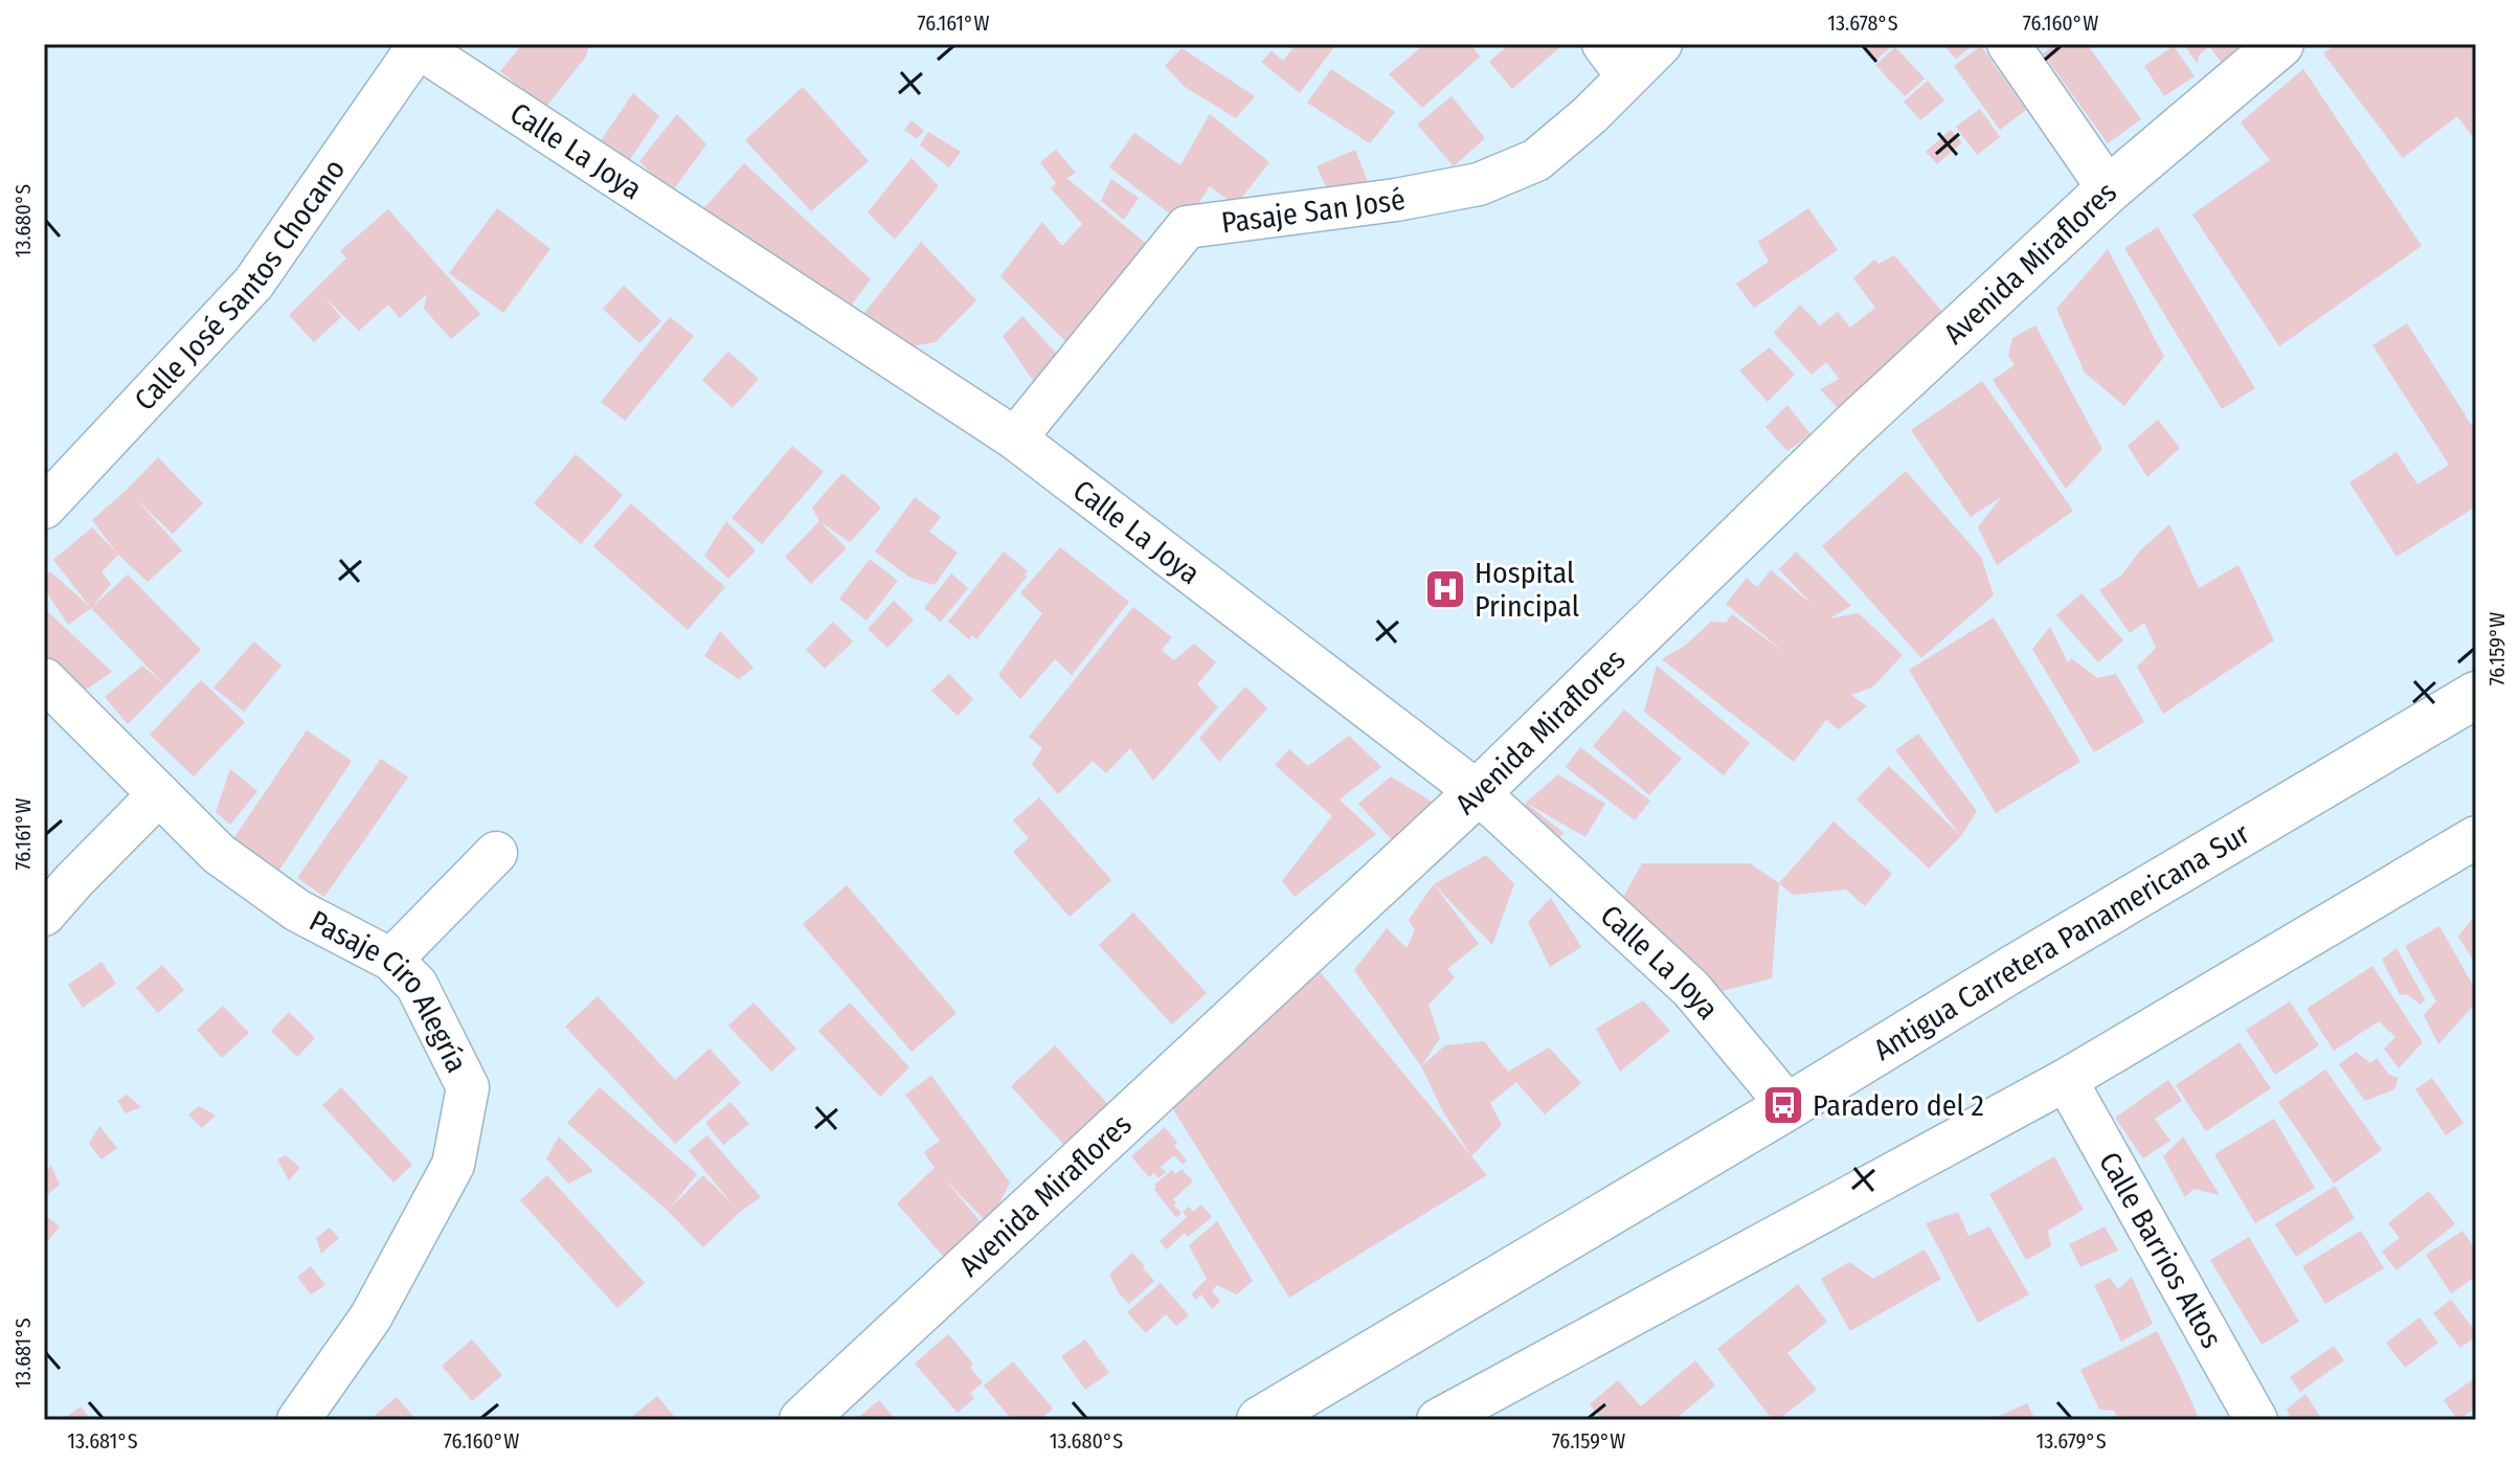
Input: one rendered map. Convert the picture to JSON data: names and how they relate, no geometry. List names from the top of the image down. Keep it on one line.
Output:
{"streets":{"main road":["Avenida Miraflores","Antigua Carretera Panamericana Sur"],"street":["Calle La Joya","Pasaje San José","Calle José Santos Chocano","Pasaje Ciro Alegría","Calle Barrios Altos"]},"crossings":[["Calle La Joya","Pasaje San José"],["Calle La Joya","Avenida Miraflores"],["Calle La Joya","Calle José Santos Chocano"],["Calle La Joya","Antigua Carretera Panamericana Sur"]],"places":{"hospital":["Hospital Principal"],"bus stop":["Paradero del 2"]},"coordinates":["76.161°W","13.678°S","76.160°W","13.680°S","76.159°W","13.681°S","13.679°S"]}
